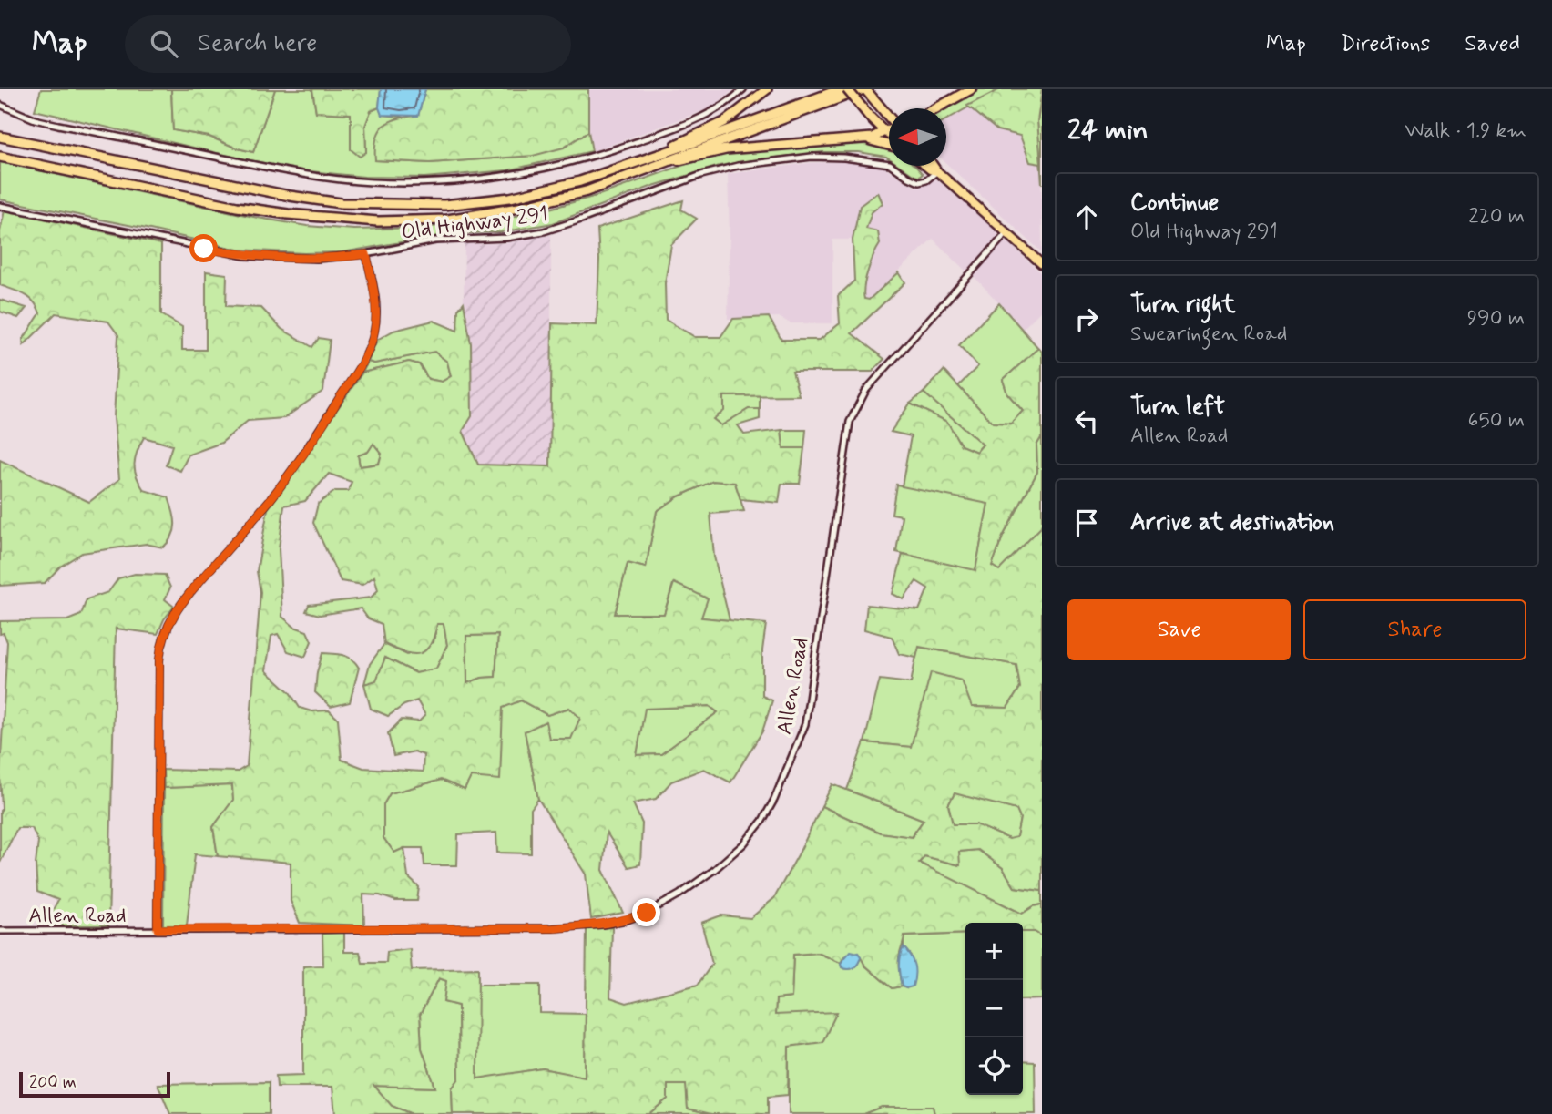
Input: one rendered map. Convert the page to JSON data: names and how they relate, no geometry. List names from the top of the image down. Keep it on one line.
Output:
{"streets":{"street":["Old Highway 291","Allen Road"]},"scale_bar":"200 m","north":"left","page":{"header":"Map","search":"Search here","nav":["Map","Directions","Saved"],"heading":["24 min","Walk · 1.9 km"],"list":[["Continue","Old Highway 291","220 m"],["Turn right","Swearingen Road","990 m"],["Turn left","Allen Road","650 m"],"Arrive at destination"],"buttons":["Save","Share"],"map_buttons":["+","−"],"scale":"200 m"}}
